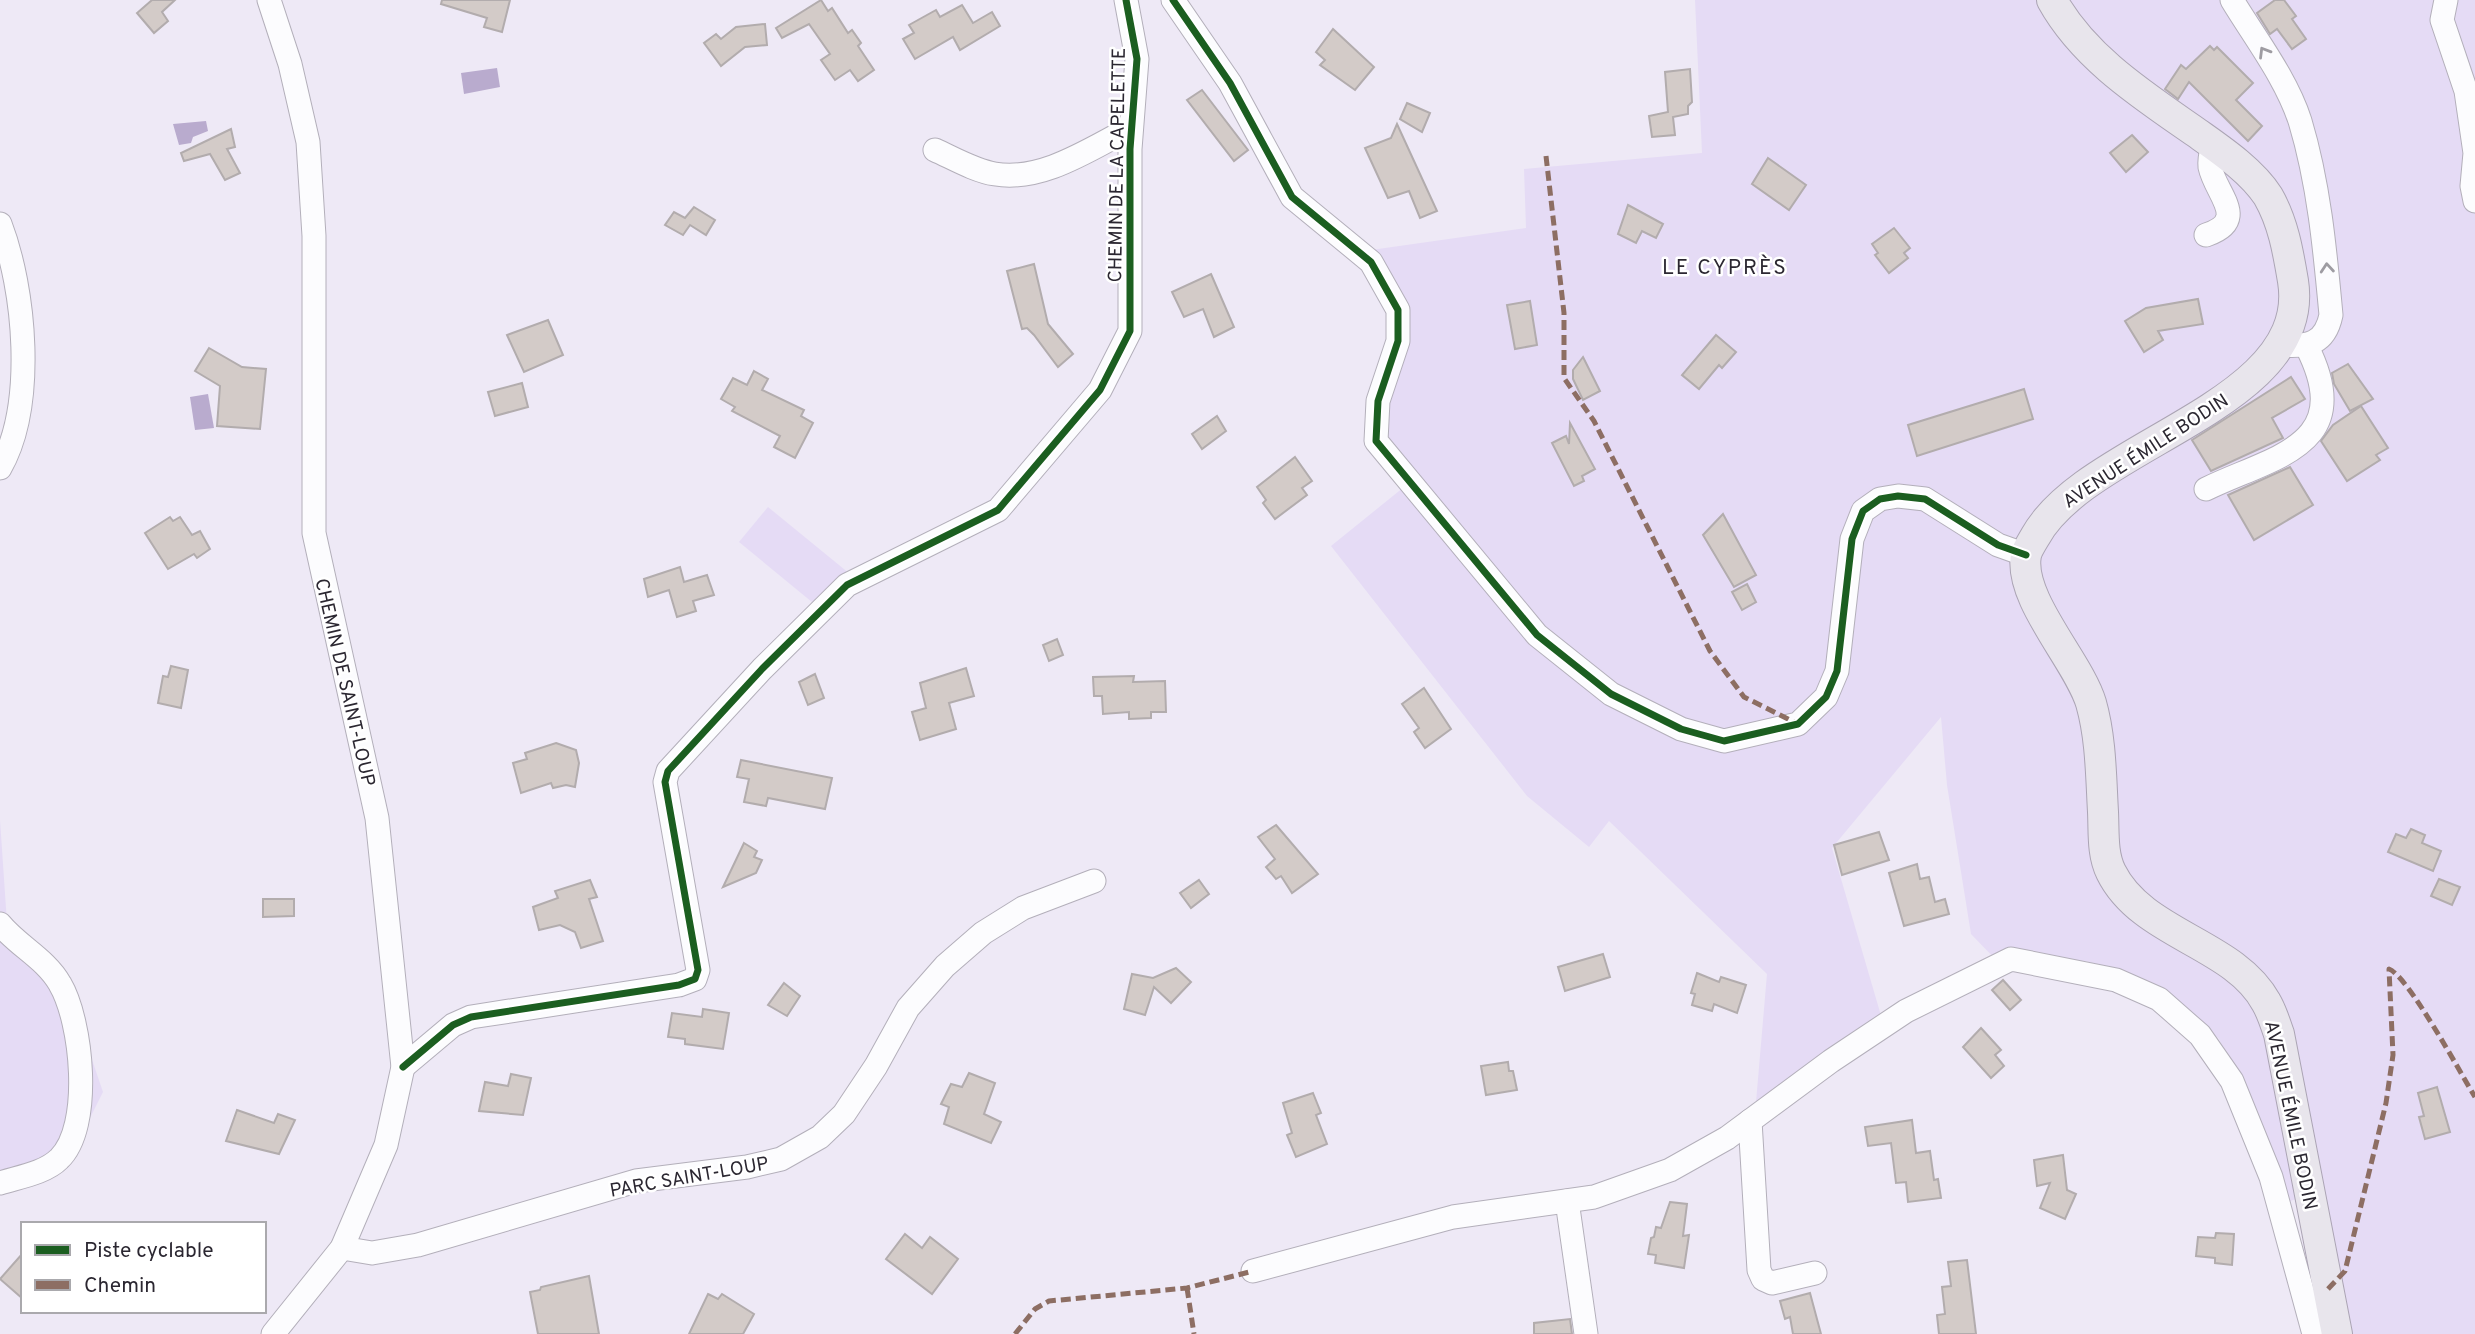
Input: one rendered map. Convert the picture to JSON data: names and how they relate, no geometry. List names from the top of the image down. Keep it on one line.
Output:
{"streets":{"main road":["AVENUE ÉMILE BODIN"],"street":["CHEMIN DE LA CAPELETTE","CHEMIN DE SAINT-LOUP","PARC SAINT-LOUP"]},"crossings":[["CHEMIN DE LA CAPELETTE","CHEMIN DE SAINT-LOUP"],["CHEMIN DE SAINT-LOUP","PARC SAINT-LOUP"]],"districts":["LE CYPRÈS"],"legend":["Piste cyclable","Chemin"]}
